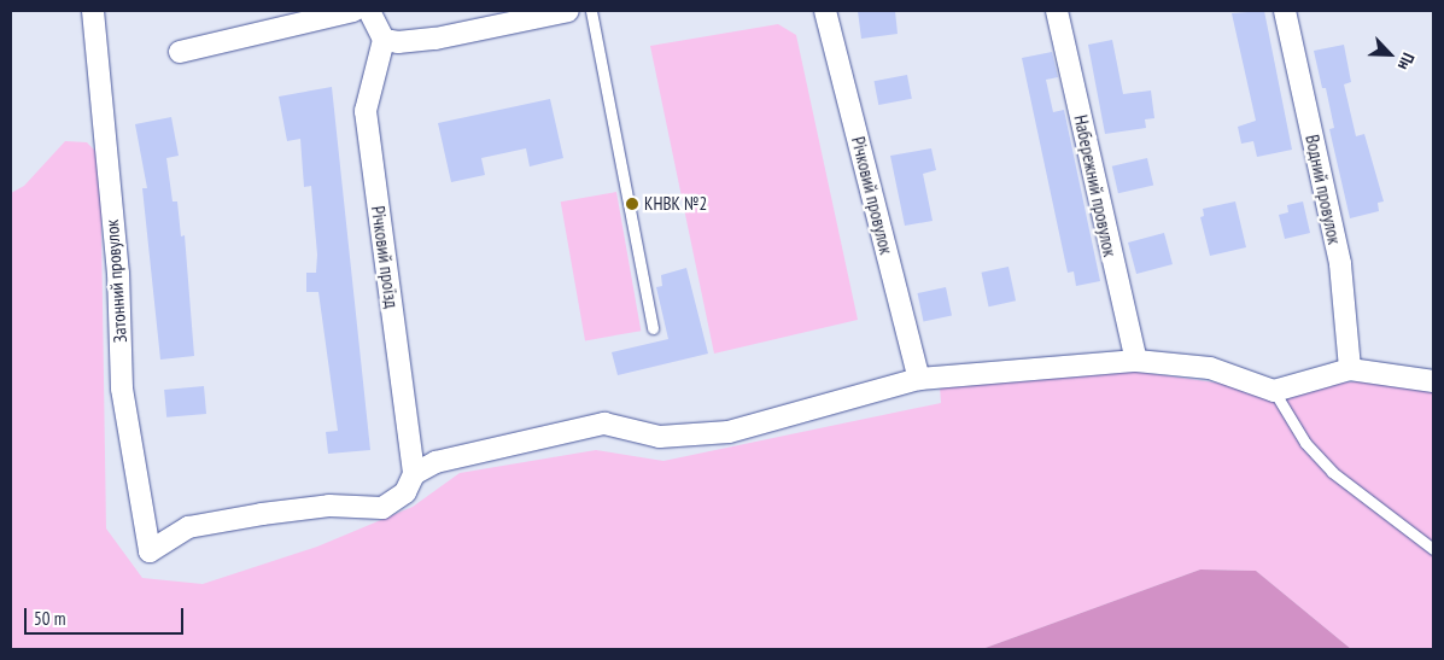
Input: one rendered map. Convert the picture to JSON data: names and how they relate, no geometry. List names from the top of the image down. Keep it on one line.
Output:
{"streets":{"street":["Набережний провулок","Водний провулок","Річковий провулок","Річковий проїзд","Затонний провулок"]},"crossings":[["Річковий проїзд","Затонний провулок"]],"places":["КНВК №2"],"scale_bar":"50 m","north":"bottom right"}
